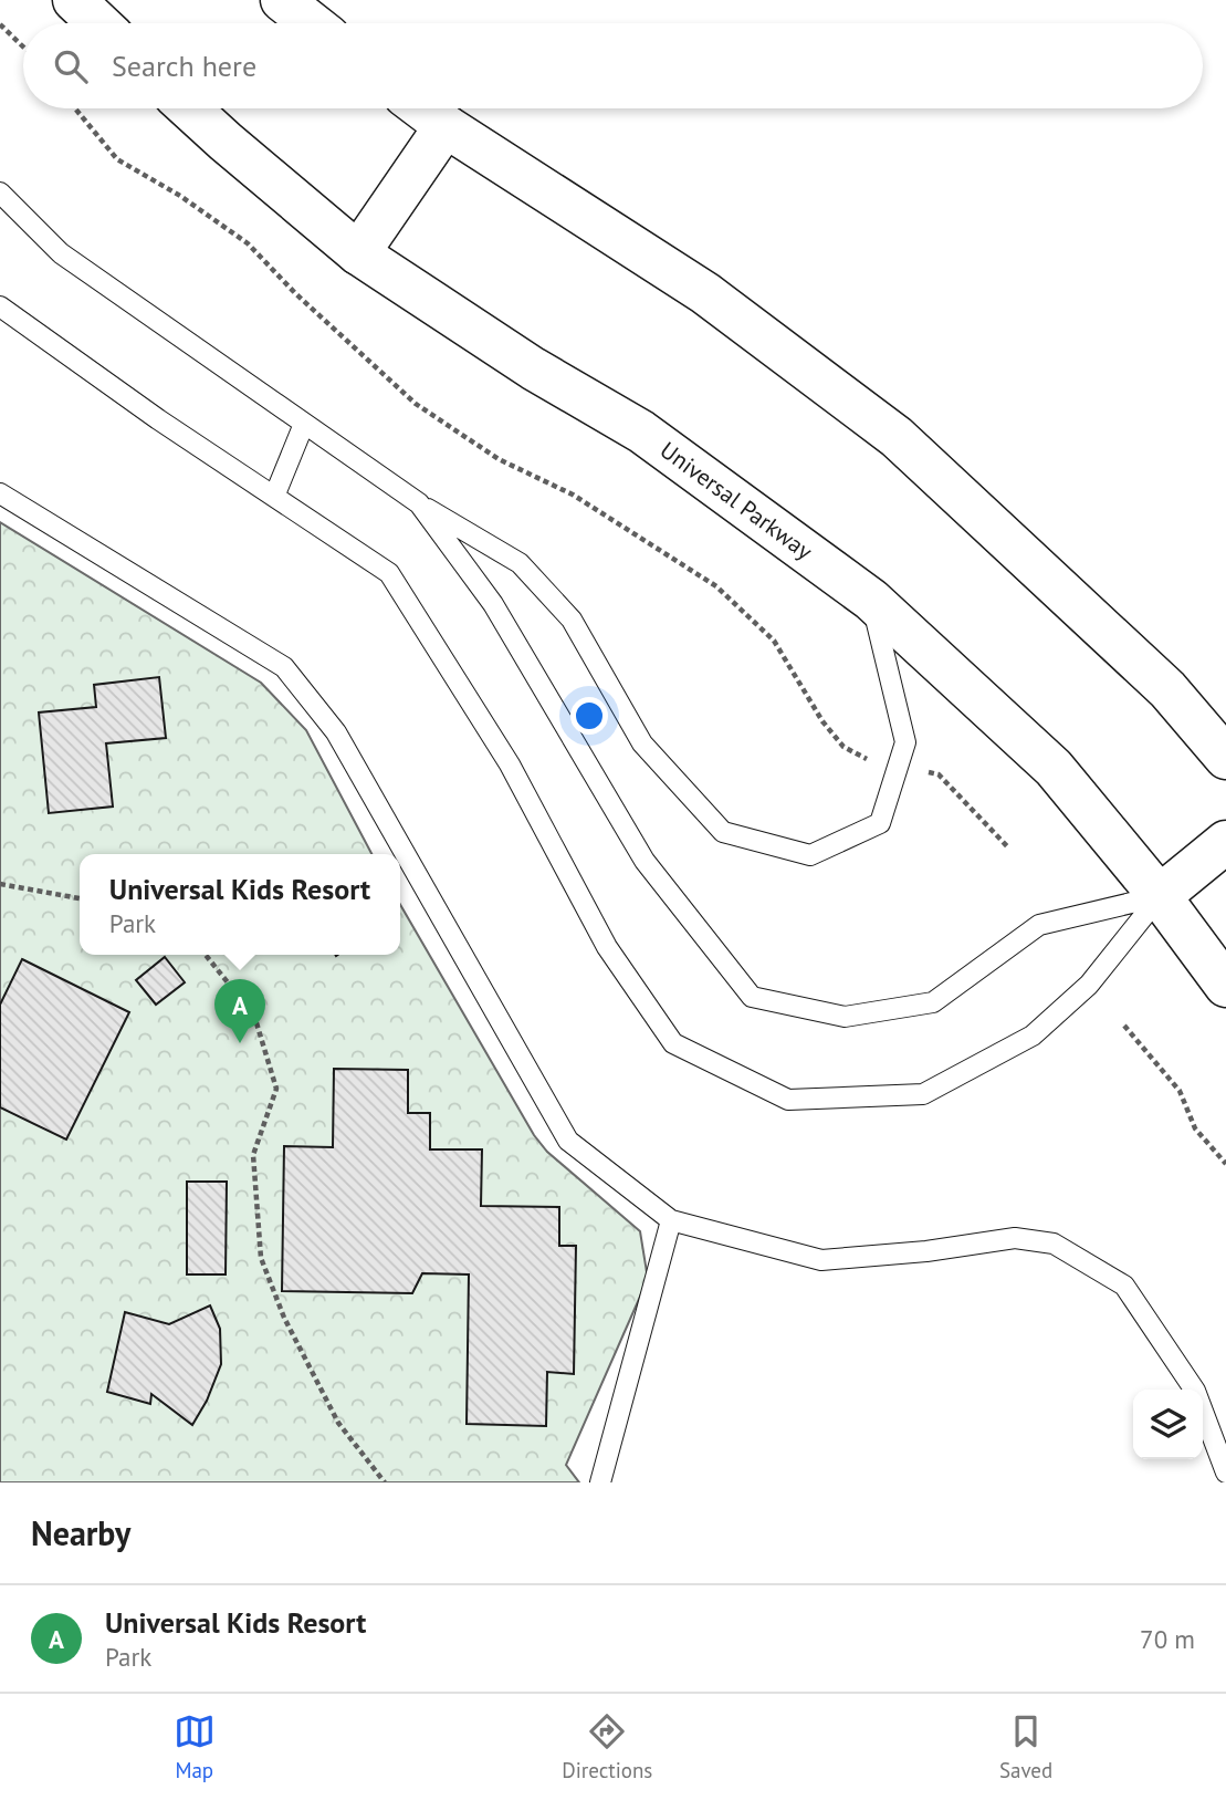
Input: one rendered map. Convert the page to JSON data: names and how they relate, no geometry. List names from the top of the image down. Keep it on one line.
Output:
{"streets":{"street":["Universal Parkway"]},"page":{"search":"Search here","popup":["Universal Kids Resort","Park"],"pins":"A","heading":"Nearby","list":[{"mark":"A","name":"Universal Kids Resort","note":"Park","value":"70 m"}],"nav":["Map","Directions","Saved"]}}
